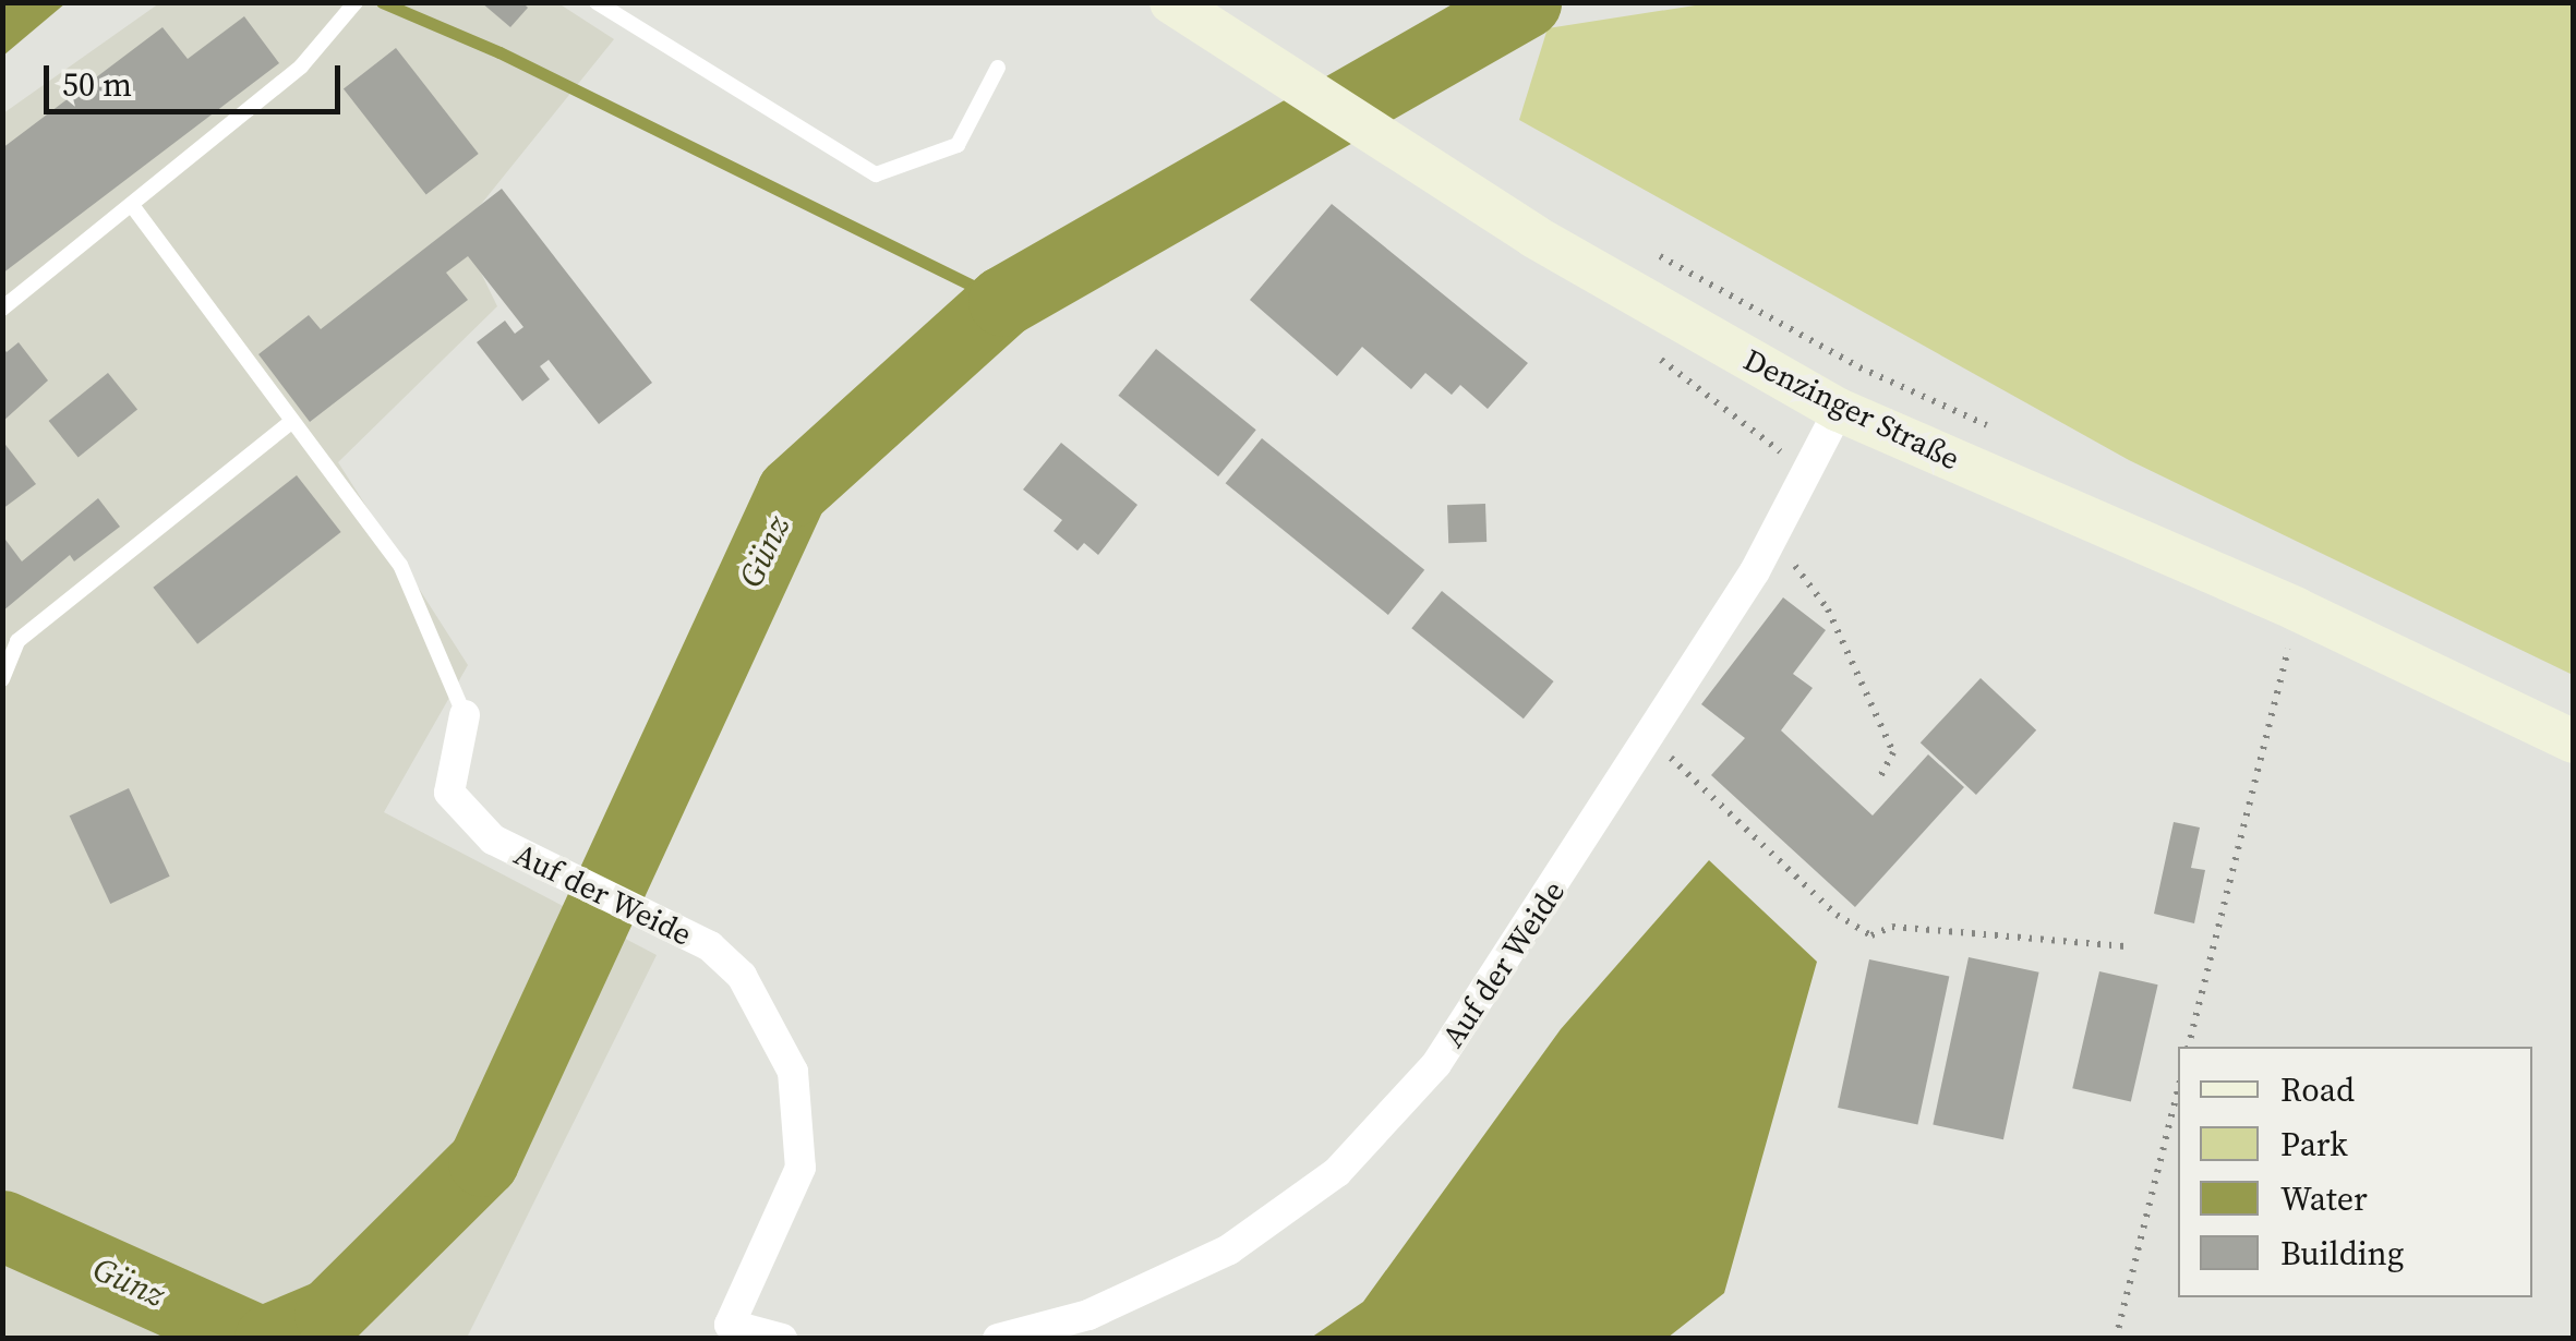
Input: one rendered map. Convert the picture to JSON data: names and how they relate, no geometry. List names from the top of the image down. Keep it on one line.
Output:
{"streets":{"street":["Denzinger Straße","Auf der Weide"]},"crossings":[["Denzinger Straße","Auf der Weide"]],"water":["Günz"],"legend":["Road","Park","Water","Building"],"scale_bar":"50 m"}
